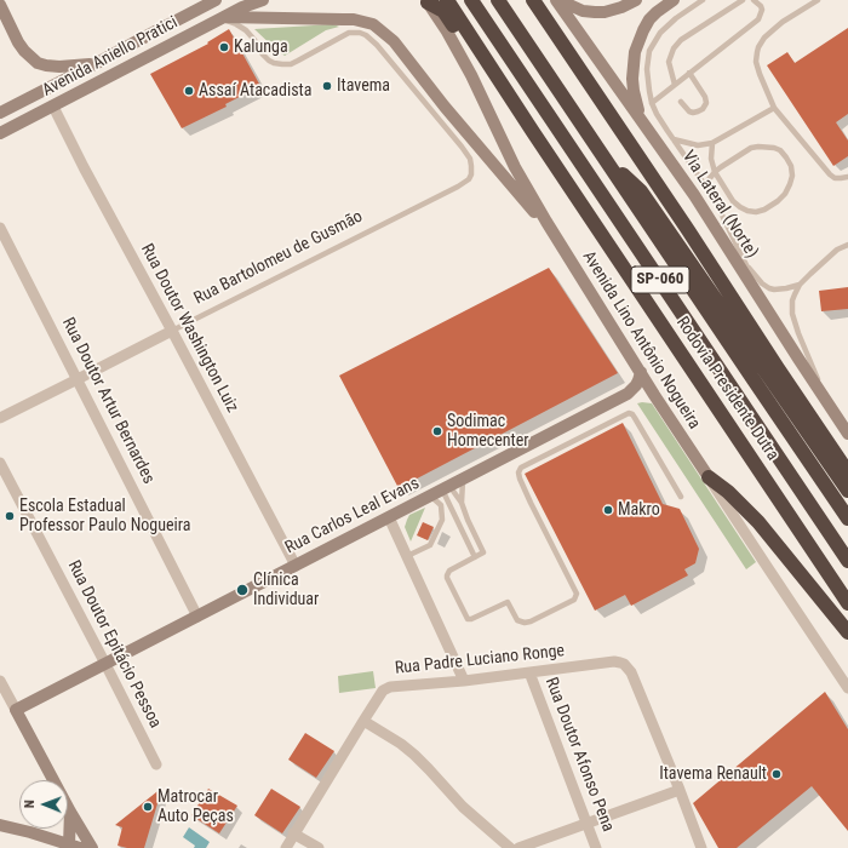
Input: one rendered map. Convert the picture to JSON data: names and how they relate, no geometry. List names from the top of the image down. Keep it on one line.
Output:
{"streets":{"highway":["SP-060","Rodovia Presidente Dutra"],"main road":["Avenida Aniello Pratici","Via Lateral (Norte)","Avenida Lino Antônio Nogueira","Rua Carlos Leal Evans"],"street":["Rua Bartolomeu de Gusmão","Rua Doutor Washington Luiz","Rua Doutor Artur Bernardes","Rua Doutor Epitácio Pessoa","Rua Padre Luciano Ronge","Rua Doutor Afonso Pena"]},"crossings":[["Avenida Aniello Pratici","Rua Bartolomeu de Gusmão"],["Avenida Aniello Pratici","Rua Doutor Washington Luiz"],["Rua Bartolomeu de Gusmão","Rua Doutor Washington Luiz"],["Rua Bartolomeu de Gusmão","Rua Doutor Artur Bernardes"],["Rua Doutor Washington Luiz","Rua Carlos Leal Evans"],["Avenida Lino Antônio Nogueira","Rua Carlos Leal Evans"],["Rua Doutor Artur Bernardes","Rua Carlos Leal Evans"],["Rua Carlos Leal Evans","Rua Doutor Epitácio Pessoa"],["Rua Padre Luciano Ronge","Rua Doutor Afonso Pena"]],"places":["Kalunga","Itavema","Assaí Atacadista","Sodimac Homecenter","Makro","Escola Estadual Professor Paulo Nogueira","Clínica Individuar","Itavema Renault","Matrocar Auto Peças"],"north":"left"}
